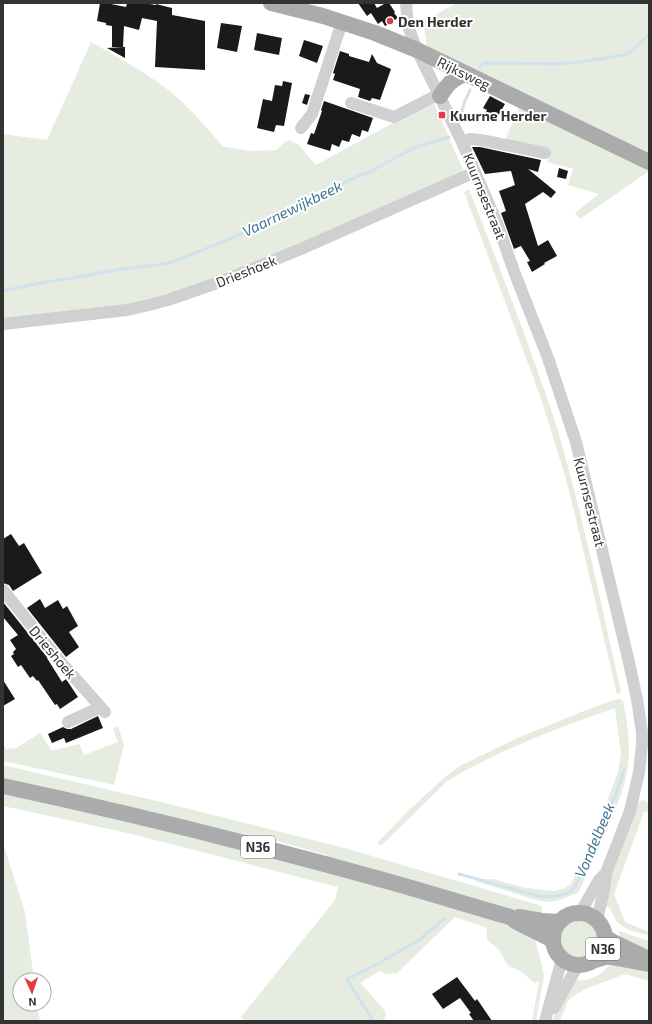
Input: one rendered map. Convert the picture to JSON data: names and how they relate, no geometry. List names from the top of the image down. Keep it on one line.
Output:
{"streets":{"main road":["Rijksweg","N36"],"street":["Kuurnsestraat","Drieshoek"]},"crossings":[["Rijksweg","Kuurnsestraat"],["Kuurnsestraat","Drieshoek"],["Kuurnsestraat","N36"]],"water":["Vaarnewijkbeek","Vondelbeek"],"places":{"other":["Den Herder"],"transit":["Kuurne Herder"]},"north":"bottom"}
